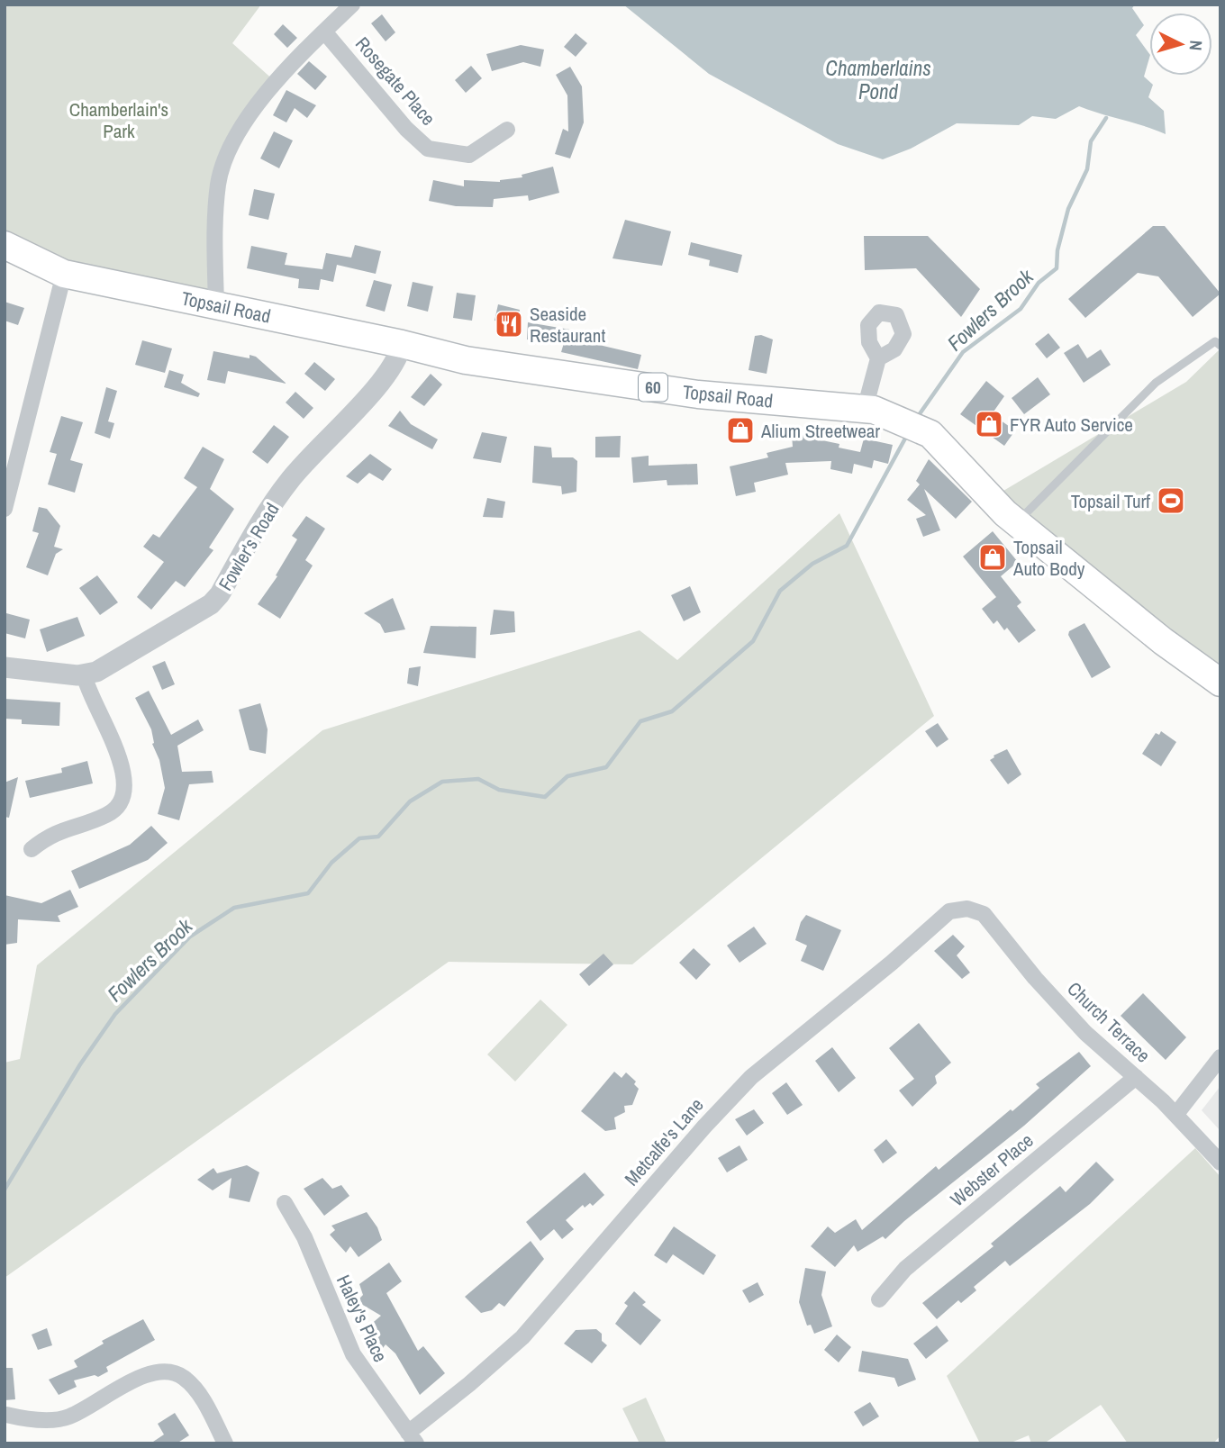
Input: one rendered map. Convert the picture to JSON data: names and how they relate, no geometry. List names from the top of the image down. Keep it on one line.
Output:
{"streets":{"main road":["Topsail Road","60"],"street":["Rosegate Place","Fowler's Road","Church Terrace","Metcalfe's Lane","Webster Place","Haley's Place"]},"crossings":[["Topsail Road","Fowler's Road"],["Church Terrace","Metcalfe's Lane"],["Church Terrace","Webster Place"],["Metcalfe's Lane","Haley's Place"]],"water":["Chamberlains Pond","Fowlers Brook"],"parks":["Chamberlain's Park"],"places":{"restaurant":["Seaside Restaurant"],"shop":["FYR Auto Service","Alium Streetwear","Topsail Auto Body"],"sports":["Topsail Turf"]},"north":"right"}
